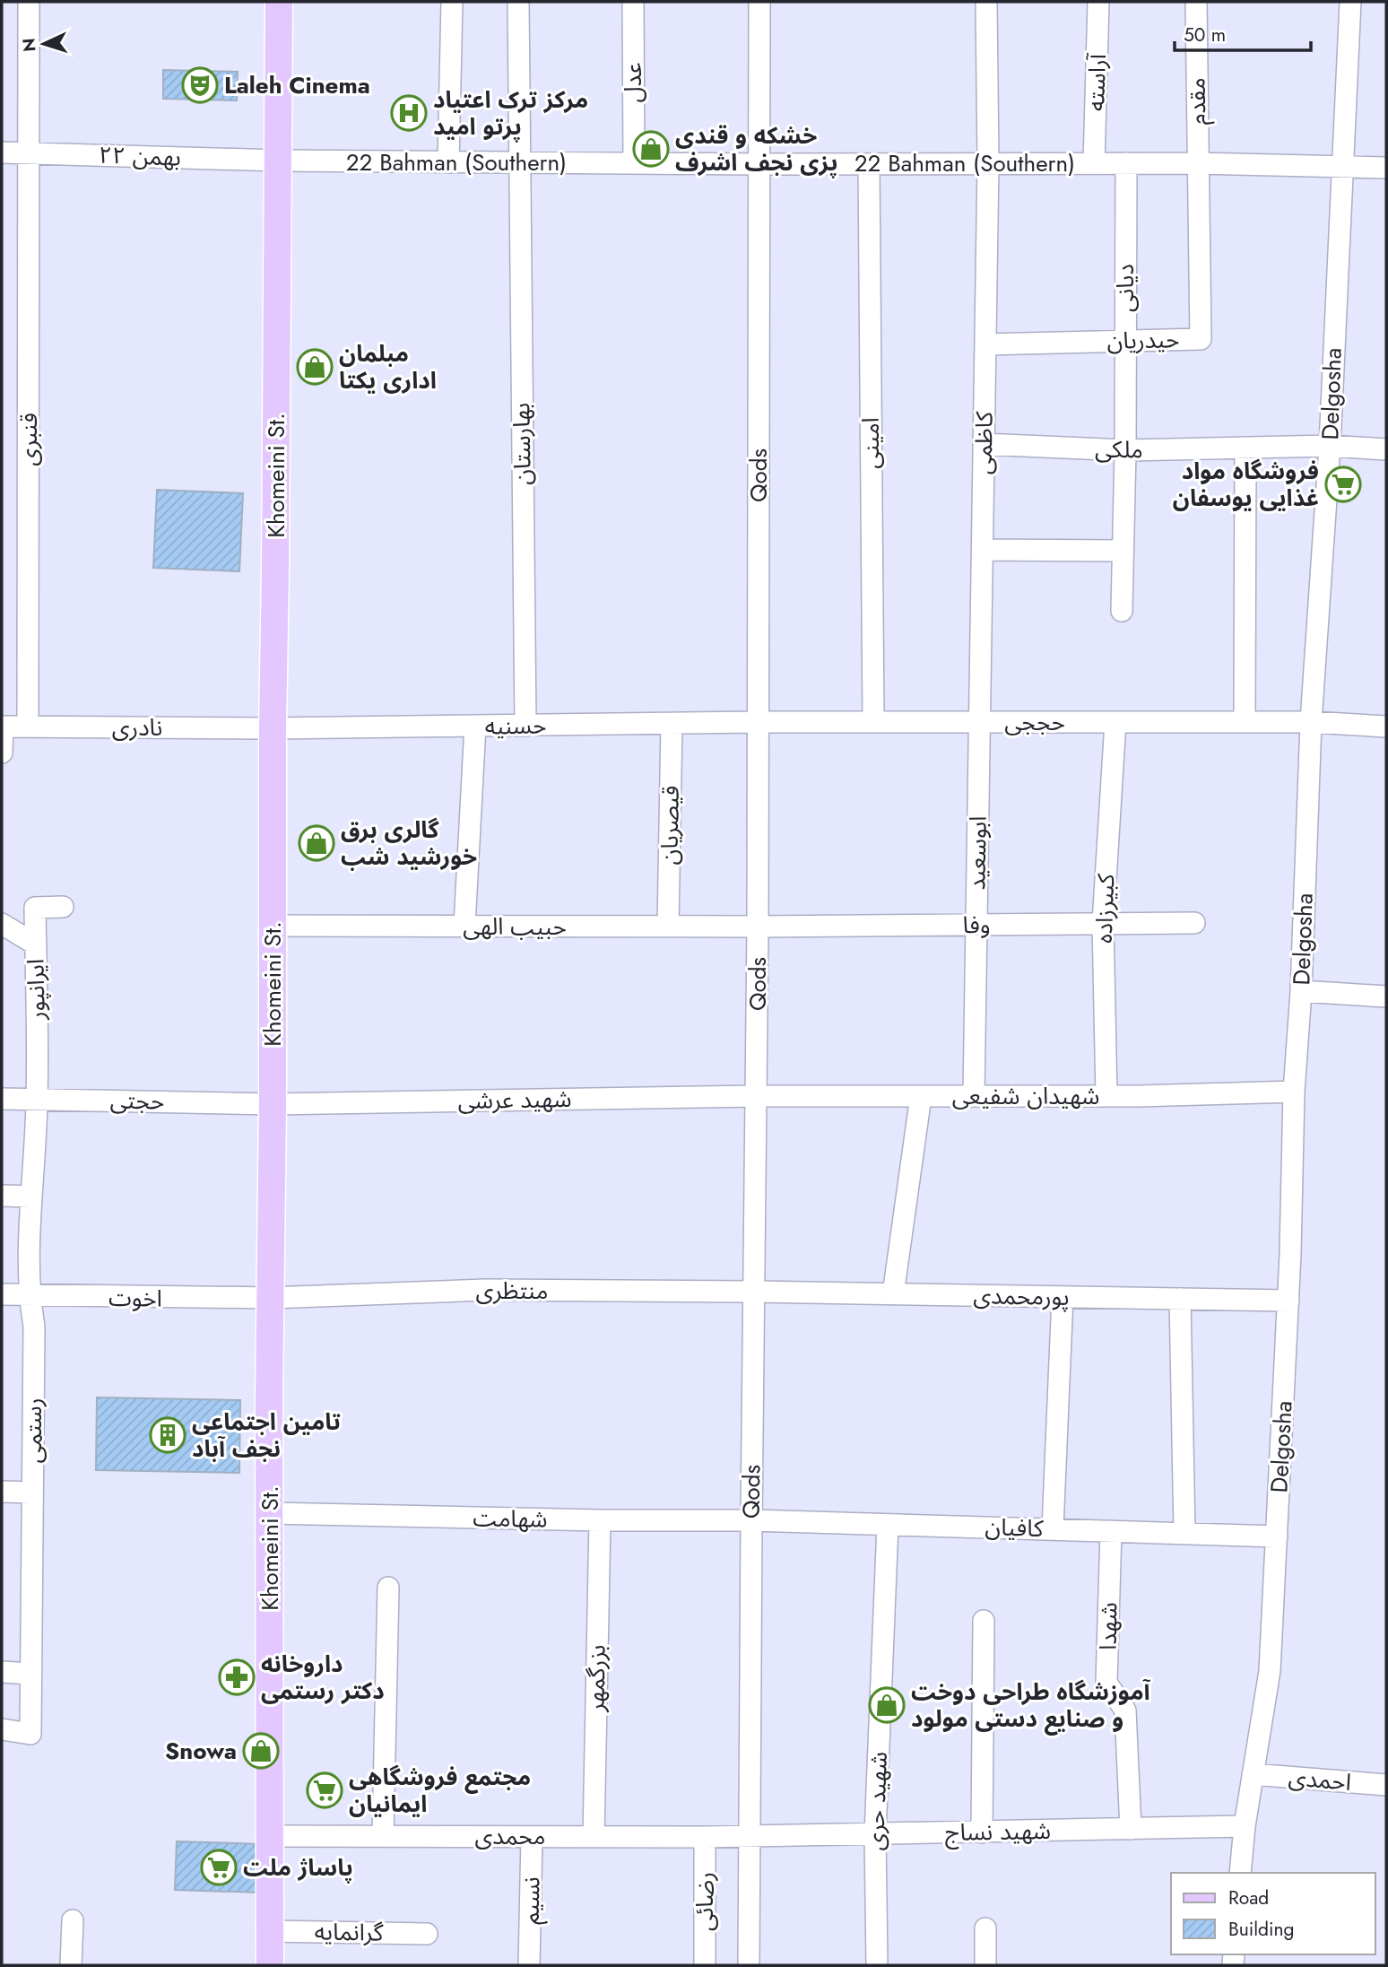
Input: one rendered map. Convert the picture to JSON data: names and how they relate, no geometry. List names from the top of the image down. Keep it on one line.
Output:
{"streets":{"main road":["Khomeini St."],"street":["عدل","آراسته","مقدم","۲۲ بهمن","22 Bahman (Southern)","دیانی","حیدریان","Delgosha","قنبری","امینی","کاظمی","بهارستان","ملکی","Qods","حججی","حسنیه","نادری","قیصریان","ابوسعید","کبیرزاده","وفا","حبیب الهی","ایرانپور","شهیدان شفیعی","شهید عرشی","حجتی","منتظری","پورمحمدی","اخوت","رستمی","شهامت","کافیان","شهدا","بزرگمهر","احمدی","شهید حری","شهید نساج","محمدی","نسیم","رضائی","گرانمایه"]},"crossings":[["عدل","22 Bahman (Southern)"],["آراسته","22 Bahman (Southern)"],["مقدم","22 Bahman (Southern)"],["مقدم","حیدریان"],["۲۲ بهمن","22 Bahman (Southern)"],["۲۲ بهمن","قنبری"],["۲۲ بهمن","Khomeini St."],["22 Bahman (Southern)","دیانی"],["22 Bahman (Southern)","حیدریان"],["22 Bahman (Southern)","Delgosha"],["22 Bahman (Southern)","امینی"],["22 Bahman (Southern)","کاظمی"],["22 Bahman (Southern)","بهارستان"],["22 Bahman (Southern)","Khomeini St."],["22 Bahman (Southern)","Qods"],["دیانی","حیدریان"],["دیانی","ملکی"],["حیدریان","کاظمی"],["Delgosha","ملکی"],["Delgosha","حججی"],["Delgosha","شهیدان شفیعی"],["Delgosha","پورمحمدی"],["Delgosha","کافیان"],["Delgosha","احمدی"],["Delgosha","شهید نساج"],["قنبری","نادری"],["امینی","حججی"],["کاظمی","ملکی"],["کاظمی","حججی"],["کاظمی","ابوسعید"],["بهارستان","حسنیه"],["Khomeini St.","حسنیه"],["Khomeini St.","نادری"],["Khomeini St.","حبیب الهی"],["Khomeini St.","شهید عرشی"],["Khomeini St.","حجتی"],["Khomeini St.","منتظری"],["Khomeini St.","اخوت"],["Khomeini St.","شهامت"],["Khomeini St.","محمدی"],["Khomeini St.","گرانمایه"],["Qods","حججی"],["Qods","حسنیه"],["Qods","وفا"],["Qods","حبیب الهی"],["Qods","شهیدان شفیعی"],["Qods","شهید عرشی"],["Qods","منتظری"],["Qods","پورمحمدی"],["Qods","شهامت"],["Qods","کافیان"],["Qods","شهید نساج"],["Qods","محمدی"],["حججی","حسنیه"],["حججی","ابوسعید"],["حججی","کبیرزاده"],["حسنیه","نادری"],["حسنیه","قیصریان"],["قیصریان","حبیب الهی"],["ابوسعید","وفا"],["ابوسعید","شهیدان شفیعی"],["کبیرزاده","وفا"],["کبیرزاده","شهیدان شفیعی"],["وفا","حبیب الهی"],["ایرانپور","حجتی"],["ایرانپور","رستمی"],["شهیدان شفیعی","شهید عرشی"],["شهید عرشی","حجتی"],["حجتی","رستمی"],["منتظری","پورمحمدی"],["منتظری","اخوت"],["اخوت","رستمی"],["شهامت","کافیان"],["شهامت","بزرگمهر"],["کافیان","شهدا"],["کافیان","شهید حری"],["شهدا","شهید نساج"],["بزرگمهر","محمدی"],["شهید حری","شهید نساج"],["شهید نساج","محمدی"],["محمدی","نسیم"],["محمدی","رضائی"]],"places":{"theatre":["Laleh Cinema"],"hospital":["مرکز ترک اعتیاد پرتو امید"],"shop":["خشکه و قندی پزی نجف اشرف","مبلمان اداری یکتا","گالری برق خورشید شب","آموزشگاه طراحی دوخت و صنایع دستی مولود","Snowa"],"supermarket":["فروشگاه مواد غذایی یوسفان","مجتمع فروشگاهی ایمانیان","پاساژ ملت"],"building":["تامین اجتماعی نجف آباد"],"pharmacy":["داروخانه دکتر رستمی"]},"legend":["Road","Building"],"scale_bar":"50 m","north":"left"}
